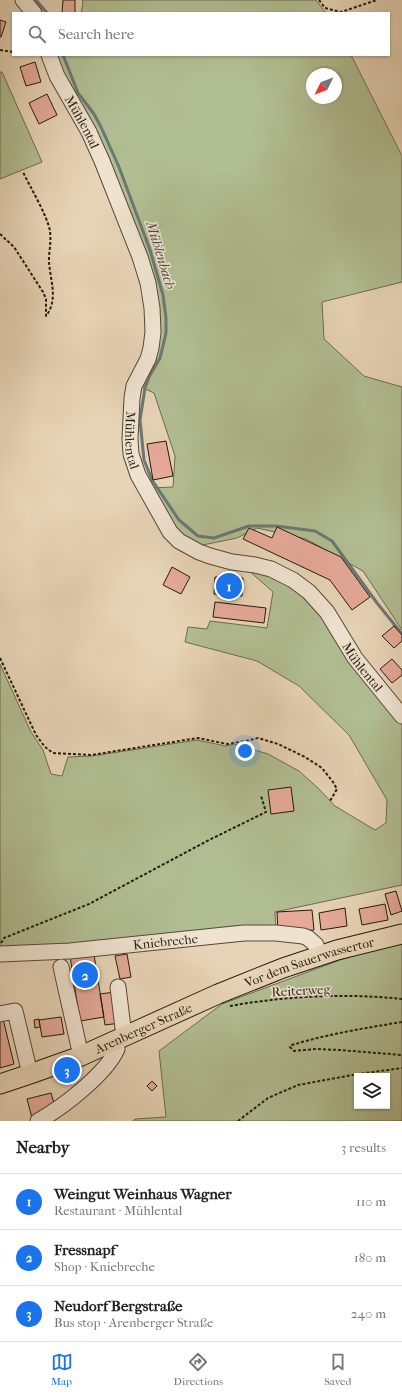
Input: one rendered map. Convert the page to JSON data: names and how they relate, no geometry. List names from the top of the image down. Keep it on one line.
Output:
{"streets":{"main road":["Vor dem Sauerwassertor","Arenberger Straße"],"street":["Mühlental","Kniebreche"],"path":["Reiterweg"]},"crossings":[["Kniebreche","Vor dem Sauerwassertor"],["Vor dem Sauerwassertor","Reiterweg"],["Vor dem Sauerwassertor","Arenberger Straße"],["Reiterweg","Arenberger Straße"]],"water":["Mühlenbach"],"north":"bottom left","page":{"search":"Search here","pins":["1","2","3"],"heading":["Nearby","3 results"],"list":[{"mark":"1","name":"Weingut Weinhaus Wagner","note":"Restaurant · Mühlental","value":"110 m"},{"mark":"2","name":"Fressnapf","note":"Shop · Kniebreche","value":"180 m"},{"mark":"3","name":"Neudorf Bergstraße","note":"Bus stop · Arenberger Straße","value":"240 m"}],"nav":["Map","Directions","Saved"]}}
